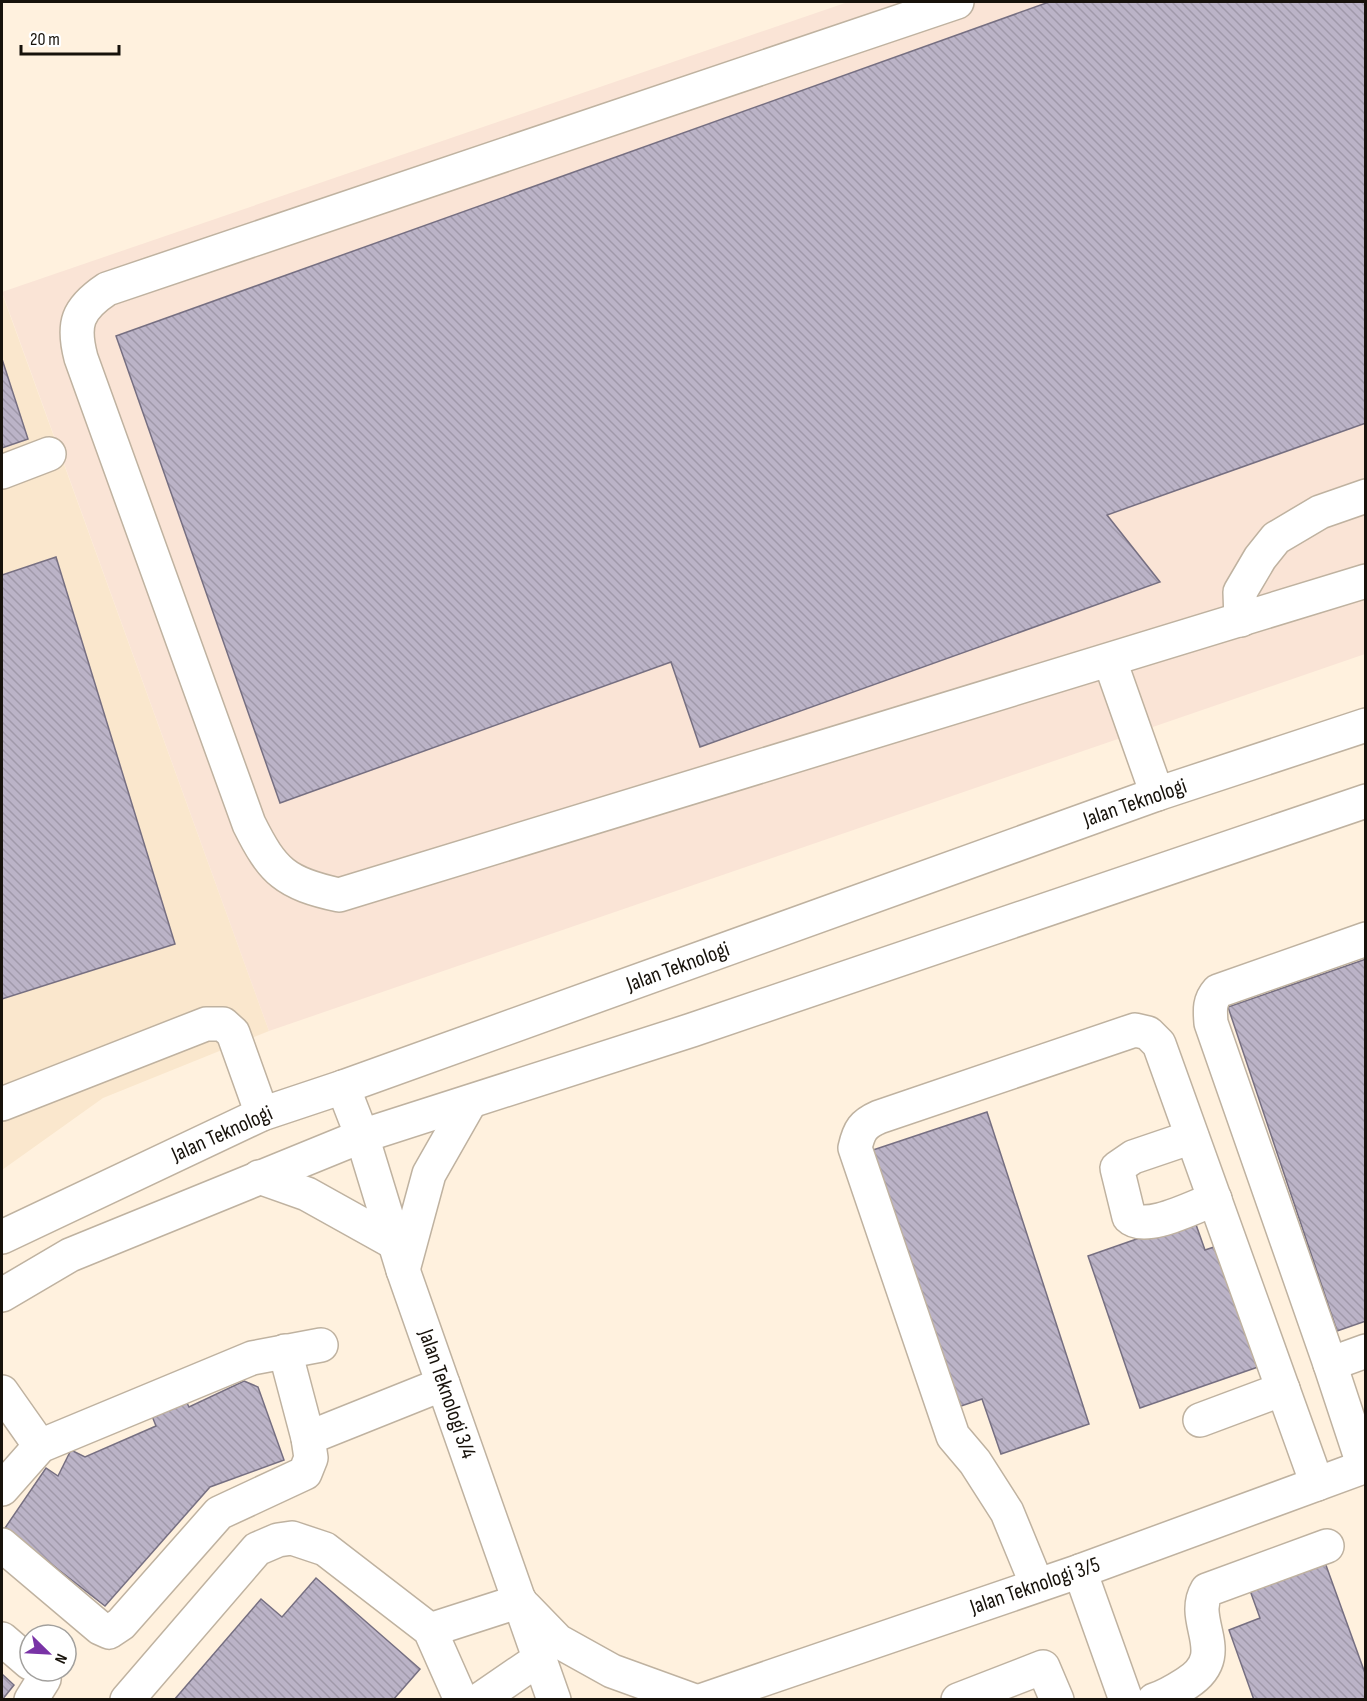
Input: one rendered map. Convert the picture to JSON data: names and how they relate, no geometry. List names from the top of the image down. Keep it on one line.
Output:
{"streets":{"street":["Jalan Teknologi","Jalan Teknologi 3/4","Jalan Teknologi 3/5"]},"crossings":[["Jalan Teknologi","Jalan Teknologi 3/4"]],"scale_bar":"20 m","north":"bottom right"}
